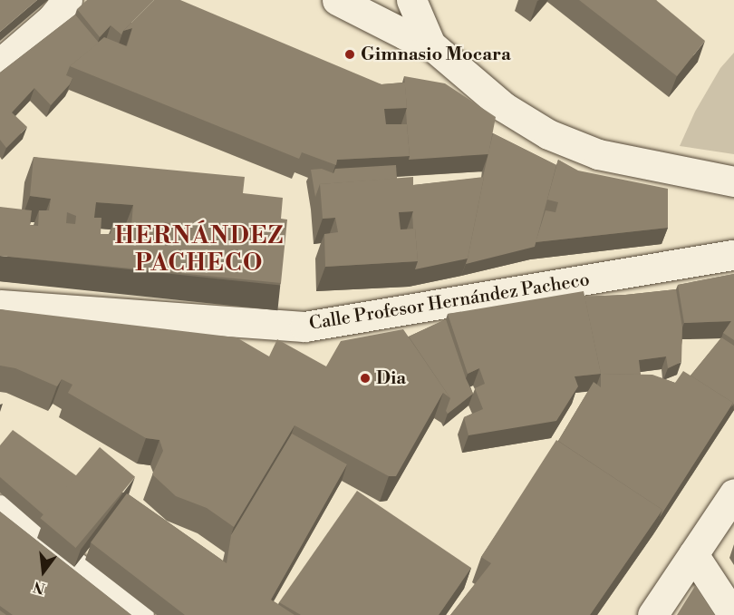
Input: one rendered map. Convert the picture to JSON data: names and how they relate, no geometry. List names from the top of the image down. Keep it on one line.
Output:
{"streets":{"main road":["Calle Profesor Hernández Pacheco"]},"districts":["HERNÁNDEZ PACHECO"],"places":["Gimnasio Mocara","Dia"],"north":"bottom"}
